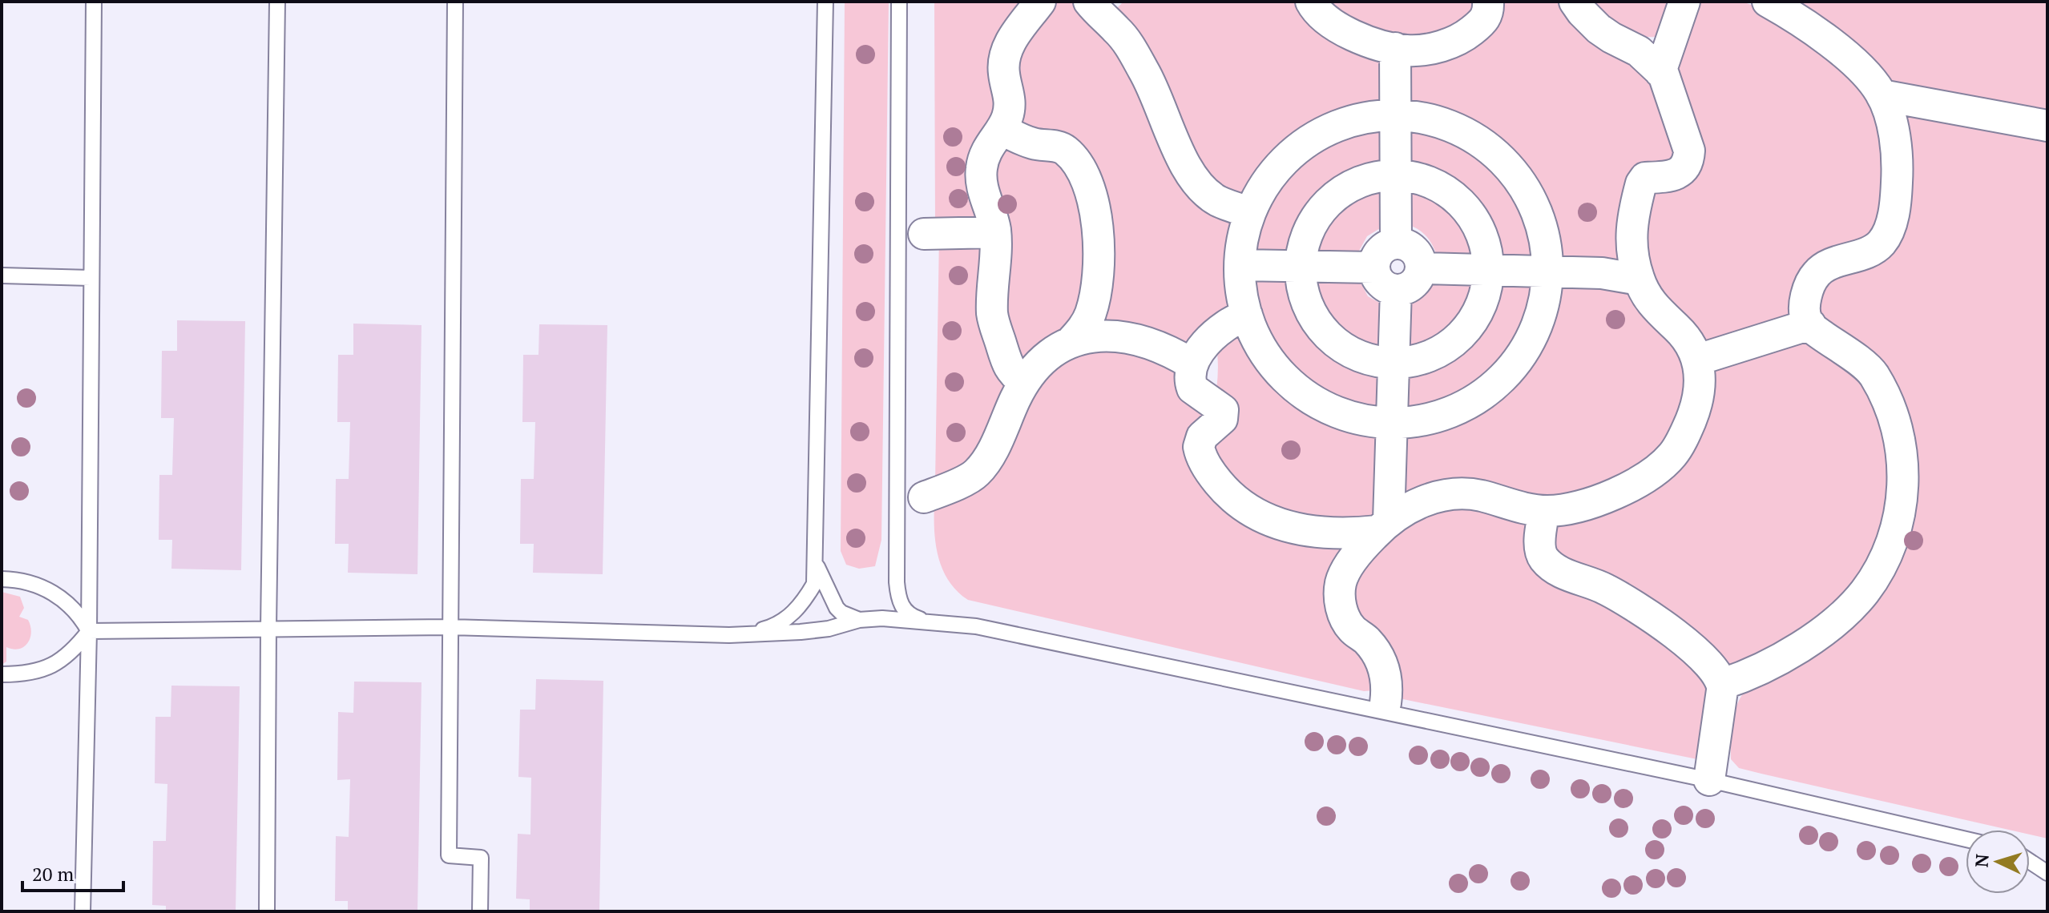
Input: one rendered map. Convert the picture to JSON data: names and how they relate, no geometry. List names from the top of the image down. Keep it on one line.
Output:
{"scale_bar":"20 m","north":"left"}
